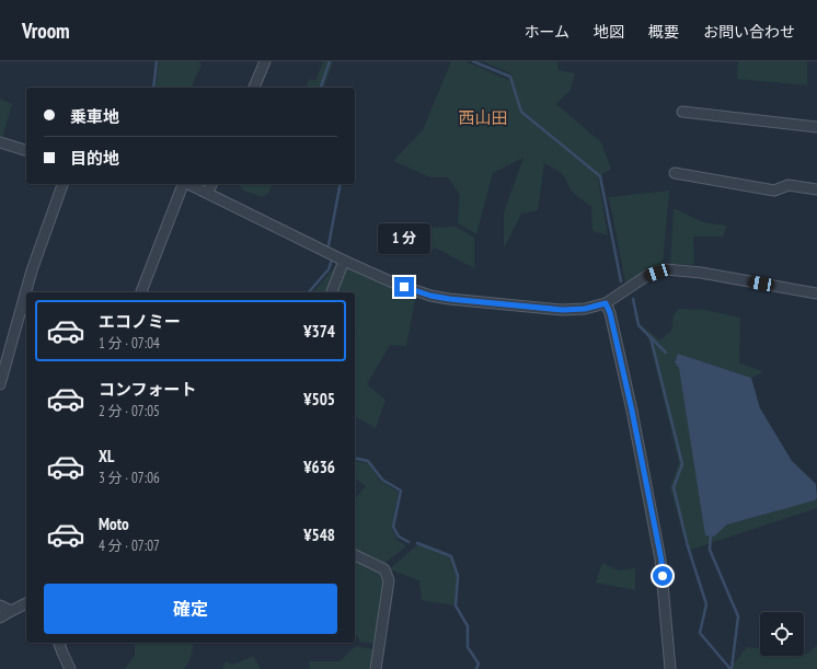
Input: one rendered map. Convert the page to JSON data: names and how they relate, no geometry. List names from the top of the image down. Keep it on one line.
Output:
{"districts":["西山田"],"page":{"header":"Vroom","nav":["ホーム","地図","概要","お問い合わせ"],"banner":["乗車地","目的地"],"bubble":"1 分","list":[{"name":"エコノミー","note":"1 分 · 07:04","value":"¥374"},{"name":"コンフォート","note":"2 分 · 07:05","value":"¥505"},{"name":"XL","note":"3 分 · 07:06","value":"¥636"},{"name":"Moto","note":"4 分 · 07:07","value":"¥548"}],"buttons":"確定"}}
